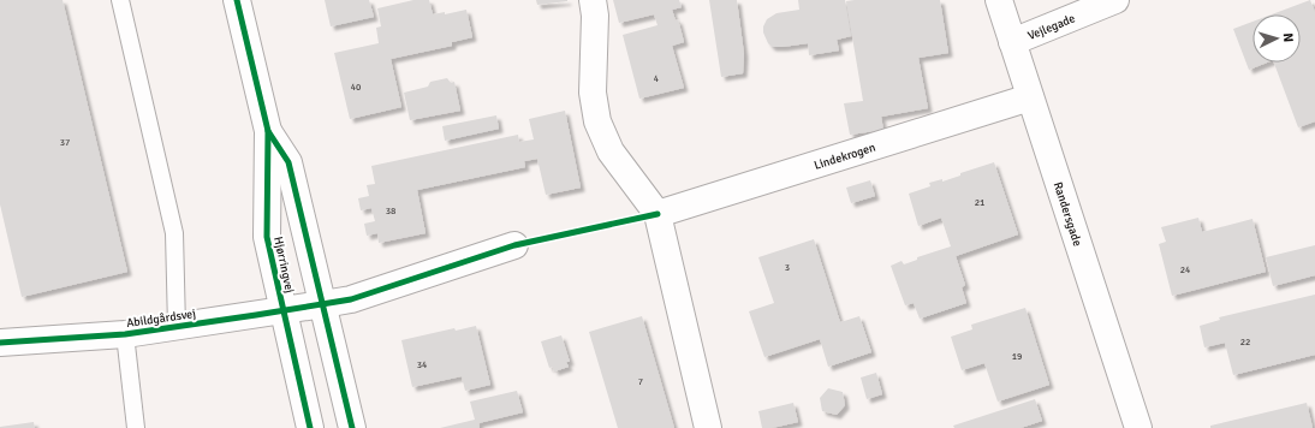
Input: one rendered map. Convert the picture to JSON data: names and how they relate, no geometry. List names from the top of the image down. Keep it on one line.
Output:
{"streets":{"street":["Vejlegade","Lindekrogen","Randersgade","Hjørringvej","Abildgårdsvej"]},"crossings":[["Vejlegade","Randersgade"],["Lindekrogen","Randersgade"],["Hjørringvej","Abildgårdsvej"]],"house_numbers":["4","40","37","21","38","3","24","22","19","34","7"],"north":"right"}
